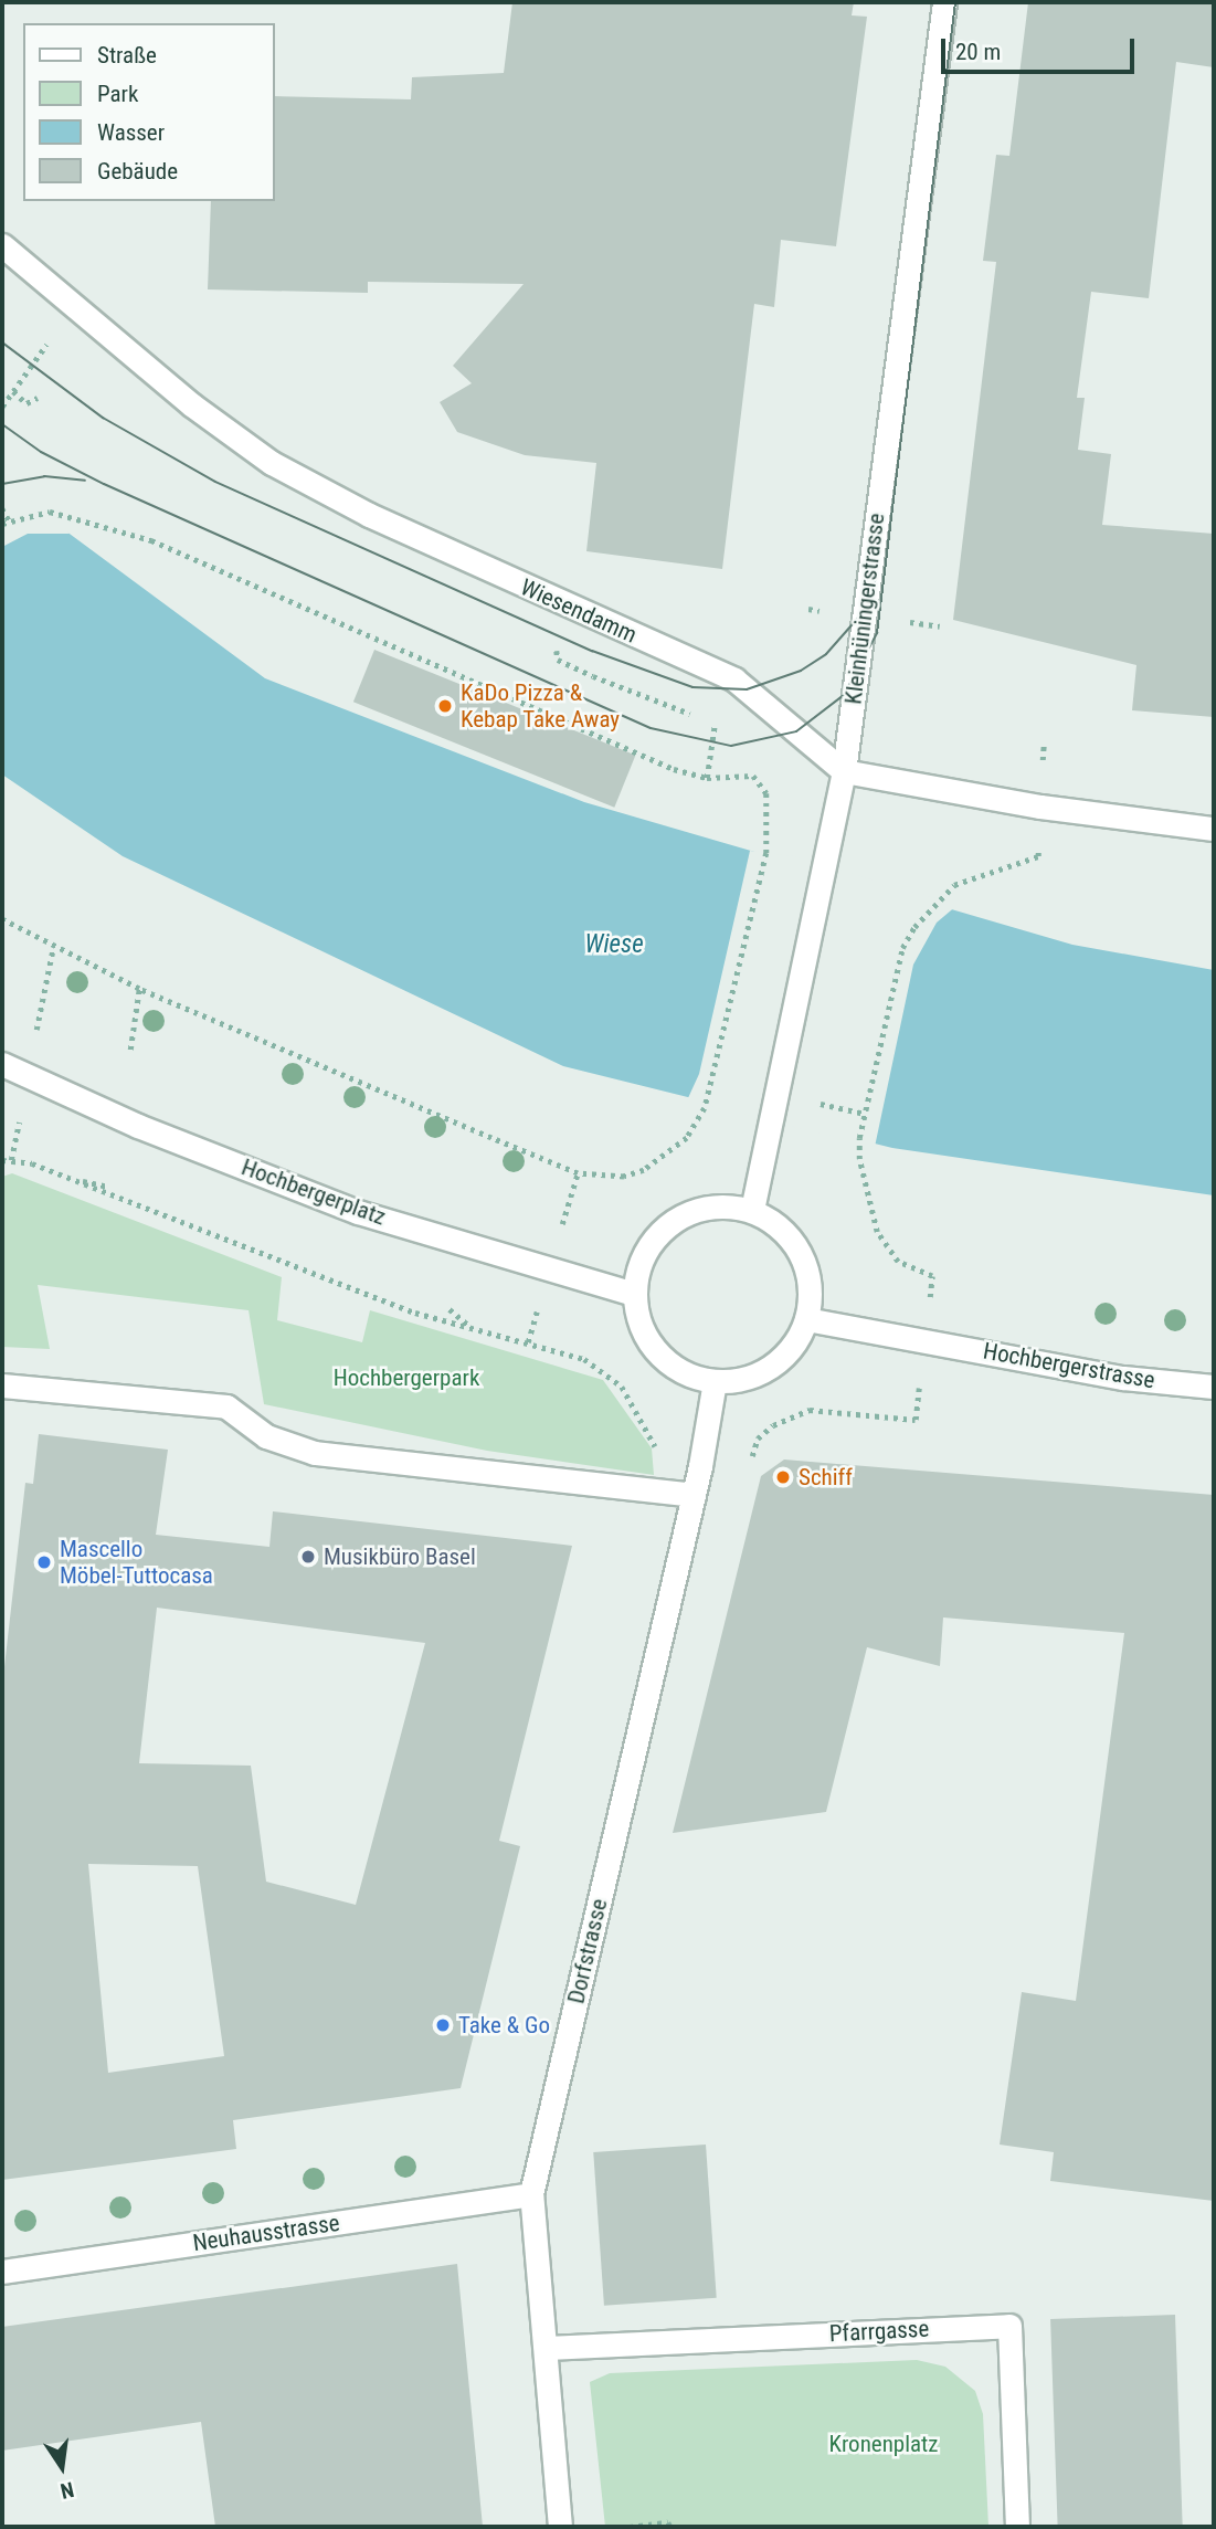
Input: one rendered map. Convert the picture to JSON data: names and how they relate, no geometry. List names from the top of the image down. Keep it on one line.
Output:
{"streets":{"street":["Kleinhüningerstrasse","Wiesendamm","Hochbergerplatz","Hochbergerstrasse","Dorfstrasse","Neuhausstrasse","Pfarrgasse"]},"crossings":[["Kleinhüningerstrasse","Wiesendamm"],["Kleinhüningerstrasse","Hochbergerplatz"],["Kleinhüningerstrasse","Hochbergerstrasse"],["Kleinhüningerstrasse","Dorfstrasse"],["Hochbergerplatz","Hochbergerstrasse"],["Hochbergerplatz","Dorfstrasse"],["Hochbergerstrasse","Dorfstrasse"],["Dorfstrasse","Neuhausstrasse"],["Dorfstrasse","Pfarrgasse"]],"water":["Wiese"],"parks":["Hochbergerpark","Kronenplatz"],"places":["KaDo Pizza & Kebap Take Away","Schiff","Musikbüro Basel","Mascello Möbel-Tuttocasa","Take & Go"],"legend":["Straße","Park","Wasser","Gebäude"],"scale_bar":"20 m","north":"bottom"}
